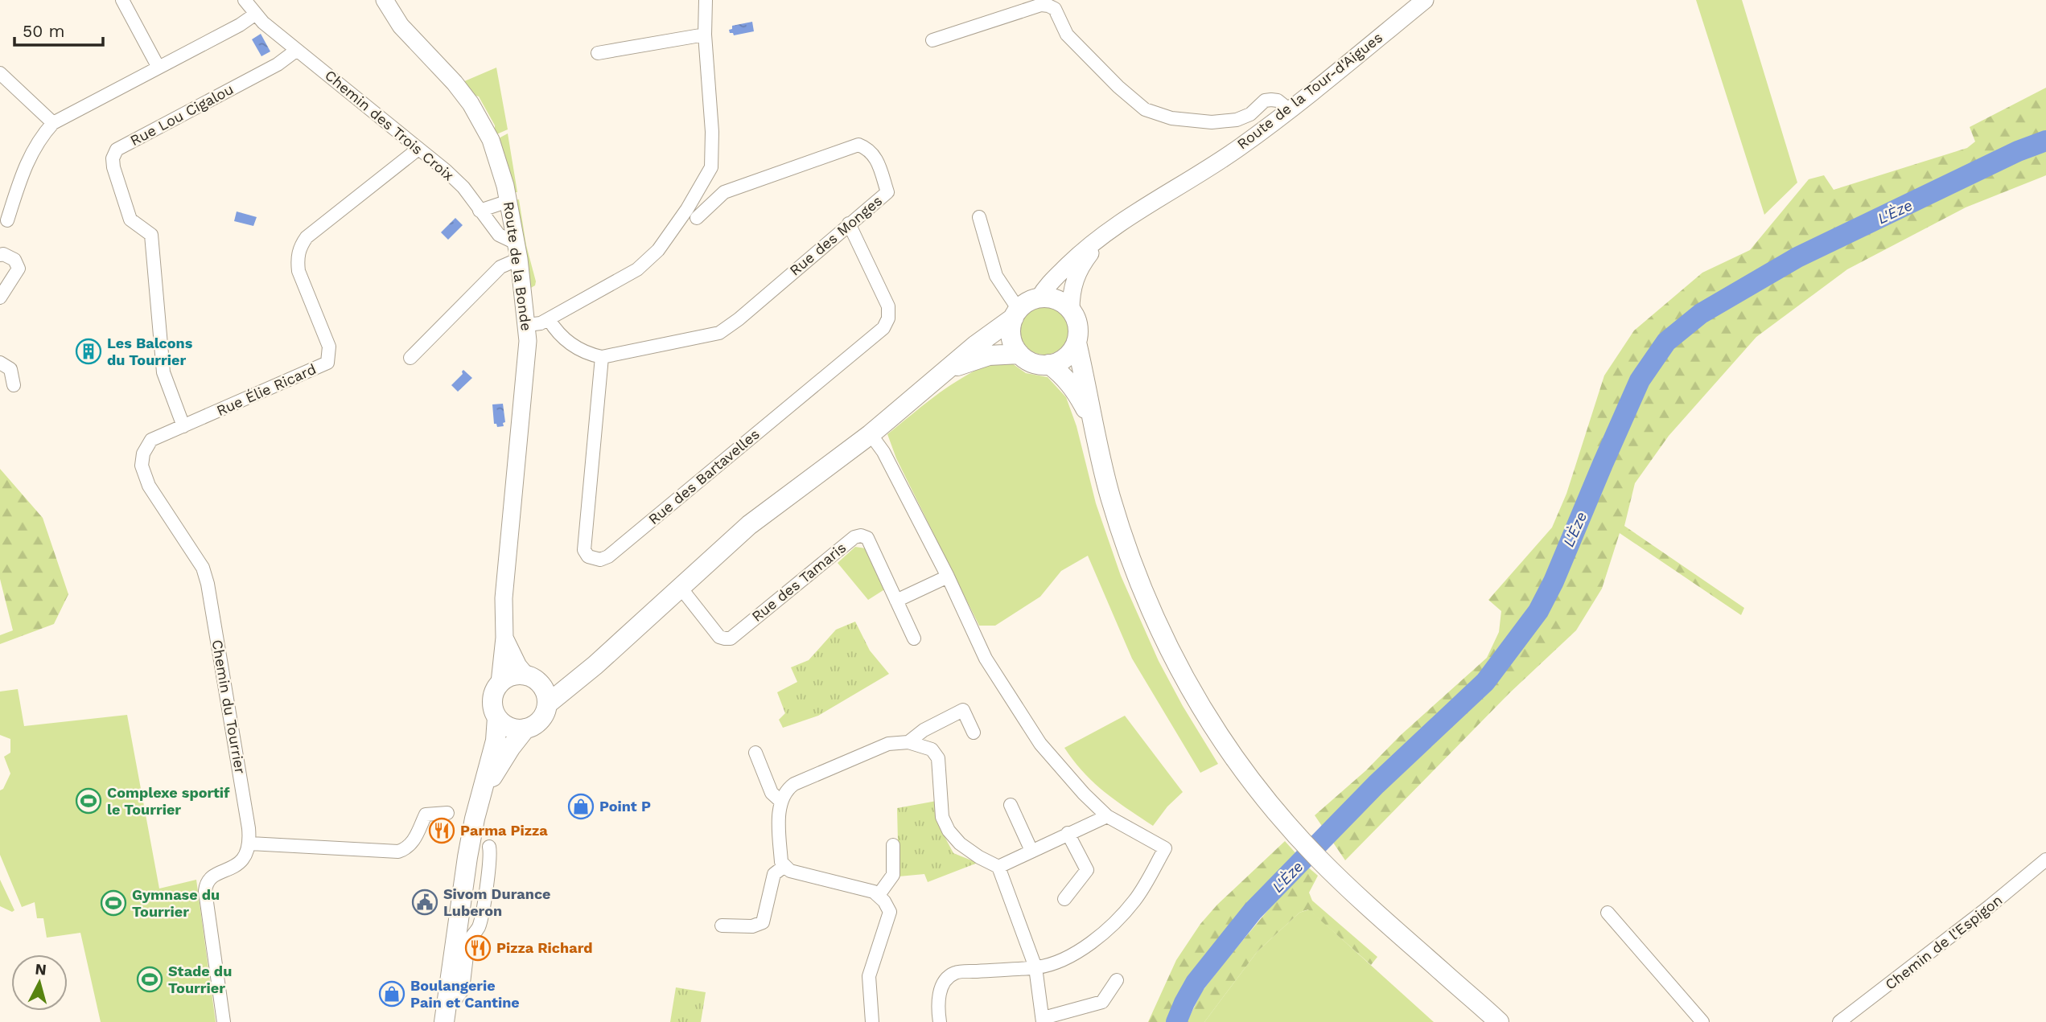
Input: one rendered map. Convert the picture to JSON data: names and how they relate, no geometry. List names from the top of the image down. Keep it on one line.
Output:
{"streets":{"main road":["Route de la Tour-d'Aigues","Route de la Bonde"],"street":["Rue Lou Cigalou","Chemin des Trois Croix","Rue des Monges","Rue Élie Ricard","Rue des Bartavelles","Rue des Tamaris","Chemin du Tourrier","Chemin de l'Espigon"]},"crossings":[["Rue Lou Cigalou","Chemin des Trois Croix"],["Rue Lou Cigalou","Rue Élie Ricard"],["Chemin des Trois Croix","Route de la Bonde"],["Chemin des Trois Croix","Rue Élie Ricard"],["Rue des Monges","Rue des Bartavelles"],["Rue Élie Ricard","Chemin du Tourrier"]],"water":["L'Èze"],"places":{"building":["Les Balcons du Tourrier"],"sports":["Complexe sportif le Tourrier","Gymnase du Tourrier","Stade du Tourrier"],"shop":["Point P","Boulangerie Pain et Cantine"],"restaurant":["Parma Pizza","Pizza Richard"],"public building":["Sivom Durance Luberon"]},"scale_bar":"50 m","north":"top"}
